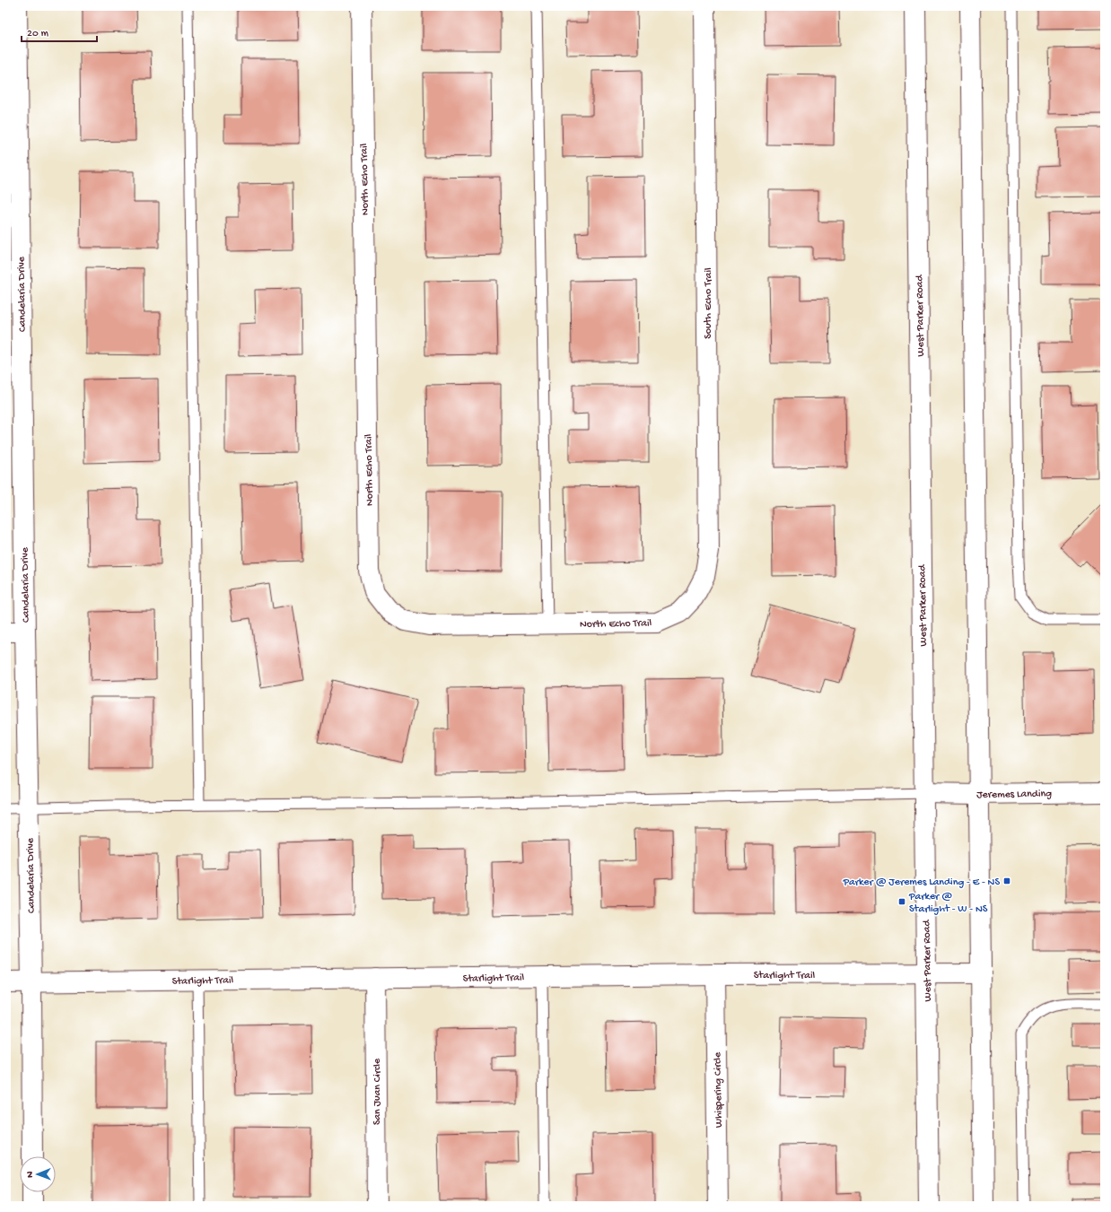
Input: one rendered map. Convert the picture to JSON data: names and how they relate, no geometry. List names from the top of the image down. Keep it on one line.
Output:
{"streets":{"street":["North Echo Trail","Candelaria Drive","South Echo Trail","West Parker Road","Jeremes Landing","Starlight Trail","Whispering Circle","San Juan Circle"]},"crossings":[["North Echo Trail","South Echo Trail"],["Candelaria Drive","Starlight Trail"],["West Parker Road","Jeremes Landing"],["West Parker Road","Starlight Trail"],["Starlight Trail","Whispering Circle"],["Starlight Trail","San Juan Circle"]],"places":{"transit":["Parker @ Jeremes Landing - E - NS","Parker @ Starlight - W - NS"]},"scale_bar":"20 m","north":"left"}
